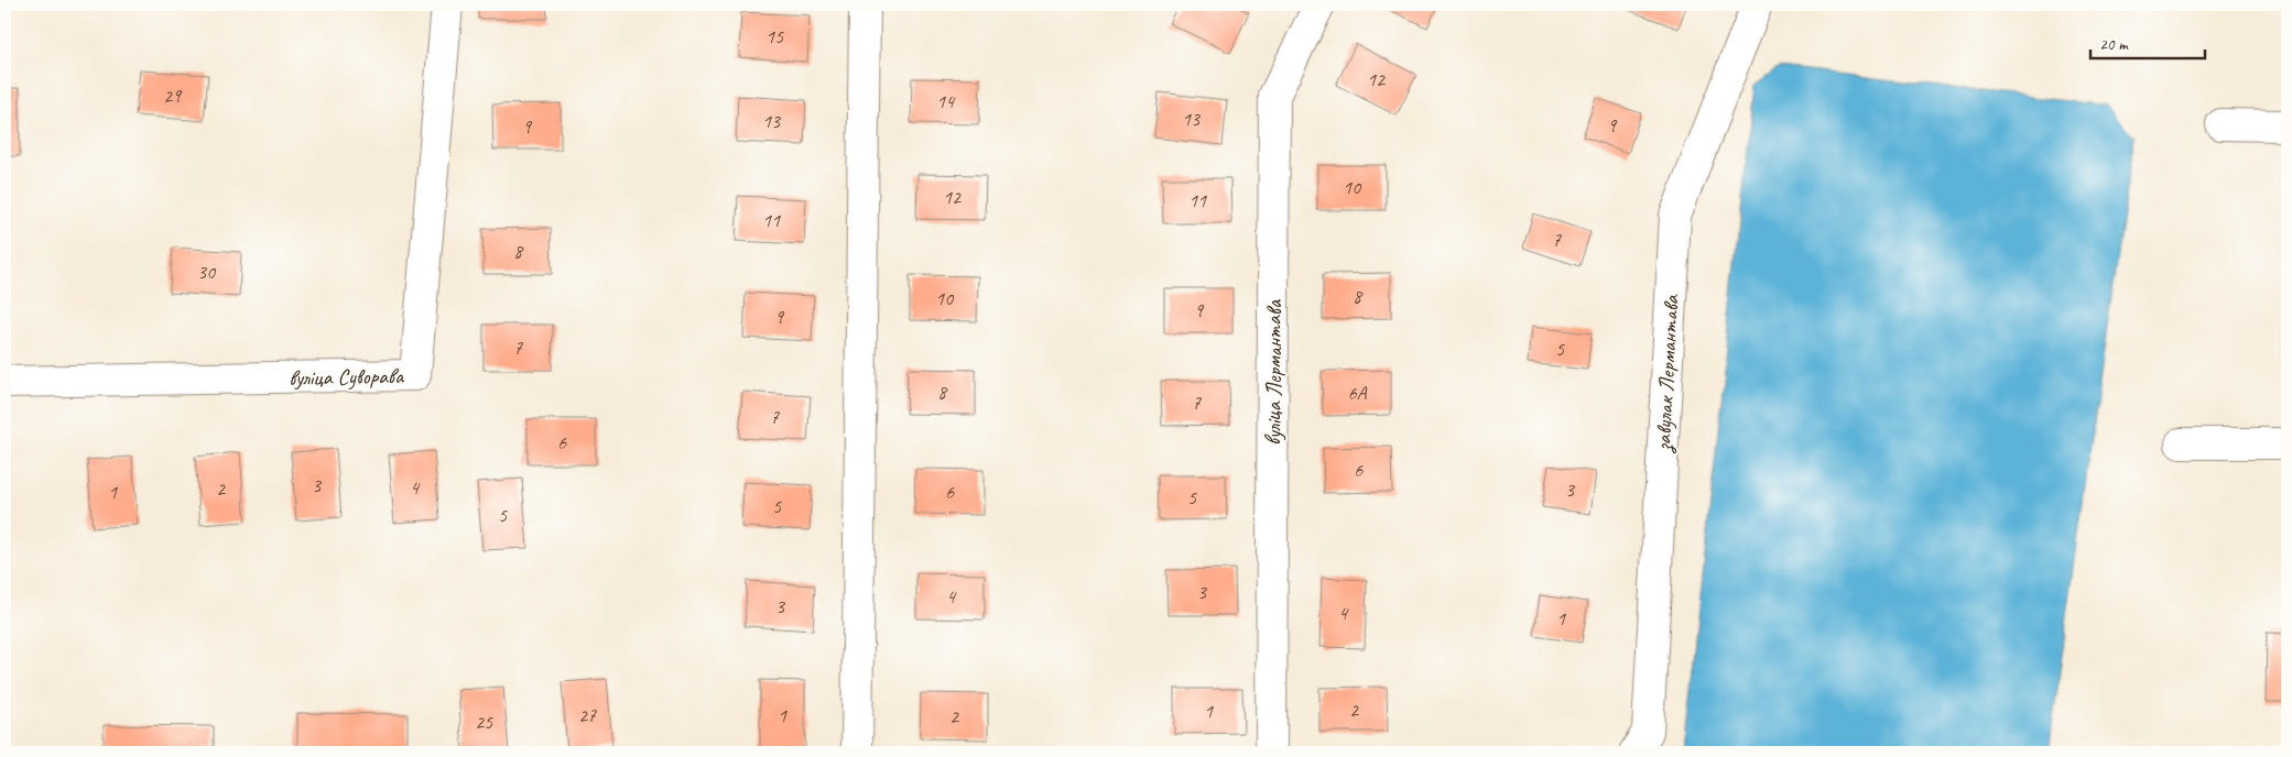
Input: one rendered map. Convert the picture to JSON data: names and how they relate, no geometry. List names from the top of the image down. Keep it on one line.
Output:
{"streets":{"street":["вуліца Лермантава","завулак Лермантава","вуліца Суворава"]},"house_numbers":["15","12","29","14","13","13","9","9","10","12","11","11","7","8","30","8","10","9","9","7","5","8","6А","7","7","6","6","3","4","2","3","1","6","5","5","5","3","4","3","4","1","2","1","27","1","2","25"],"scale_bar":"20 m"}
